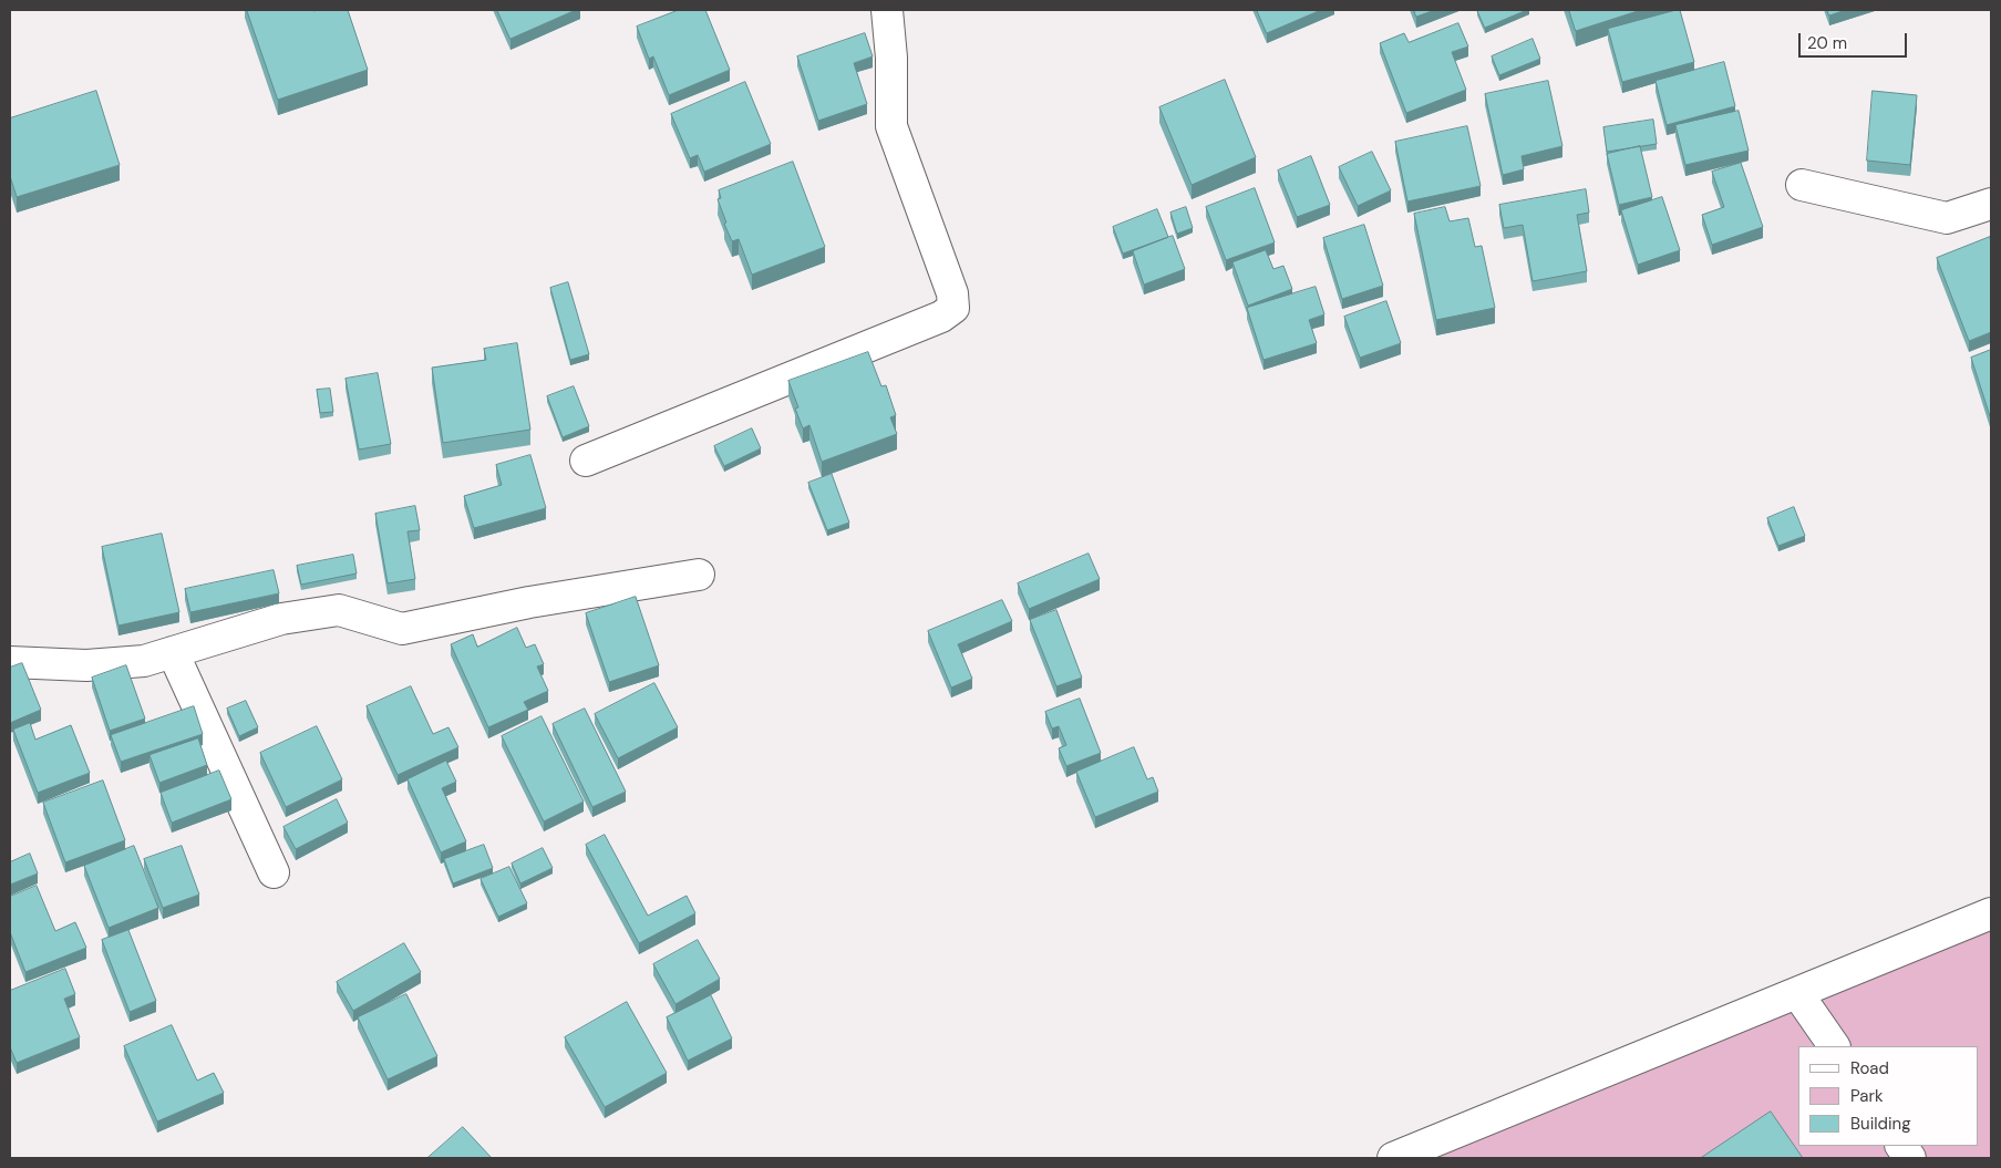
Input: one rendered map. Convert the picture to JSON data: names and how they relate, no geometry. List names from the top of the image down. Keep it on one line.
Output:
{"legend":["Road","Park","Building"],"scale_bar":"20 m"}
